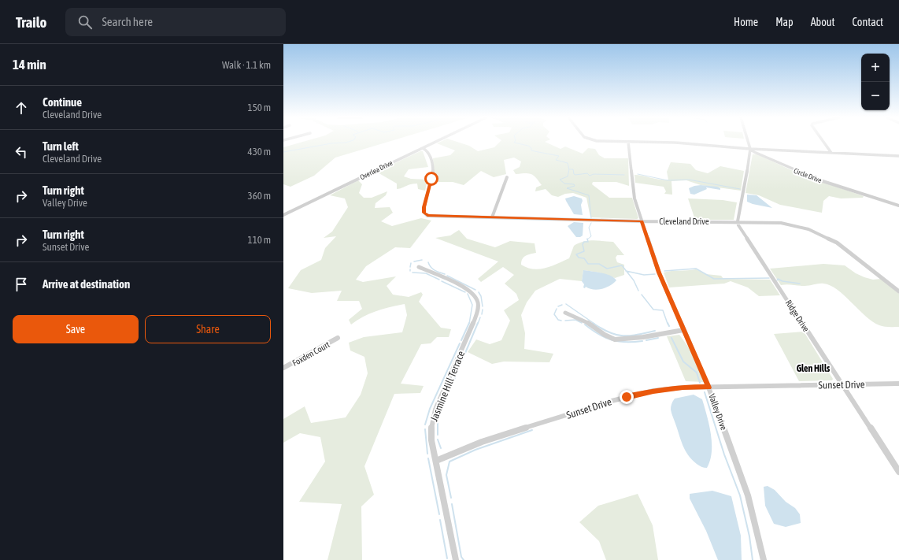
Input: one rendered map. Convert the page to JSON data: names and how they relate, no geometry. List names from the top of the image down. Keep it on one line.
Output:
{"streets":{"street":["Overlea Drive","Circle Drive","Cleveland Drive","Ridge Drive","Foxden Court","Sunset Drive","Jasmine Hill Terrace","Valley Drive"]},"crossings":[["Overlea Drive","Cleveland Drive"],["Cleveland Drive","Ridge Drive"],["Cleveland Drive","Valley Drive"],["Ridge Drive","Sunset Drive"],["Sunset Drive","Jasmine Hill Terrace"],["Sunset Drive","Valley Drive"]],"districts":["Glen Hills"],"page":{"header":"Trailo","search":"Search here","nav":["Home","Map","About","Contact"],"heading":["14 min","Walk · 1.1 km"],"map_buttons":["+","−"],"list":[["Continue","Cleveland Drive","150 m"],["Turn left","Cleveland Drive","430 m"],["Turn right","Valley Drive","360 m"],["Turn right","Sunset Drive","110 m"],"Arrive at destination"],"buttons":["Save","Share"]}}
